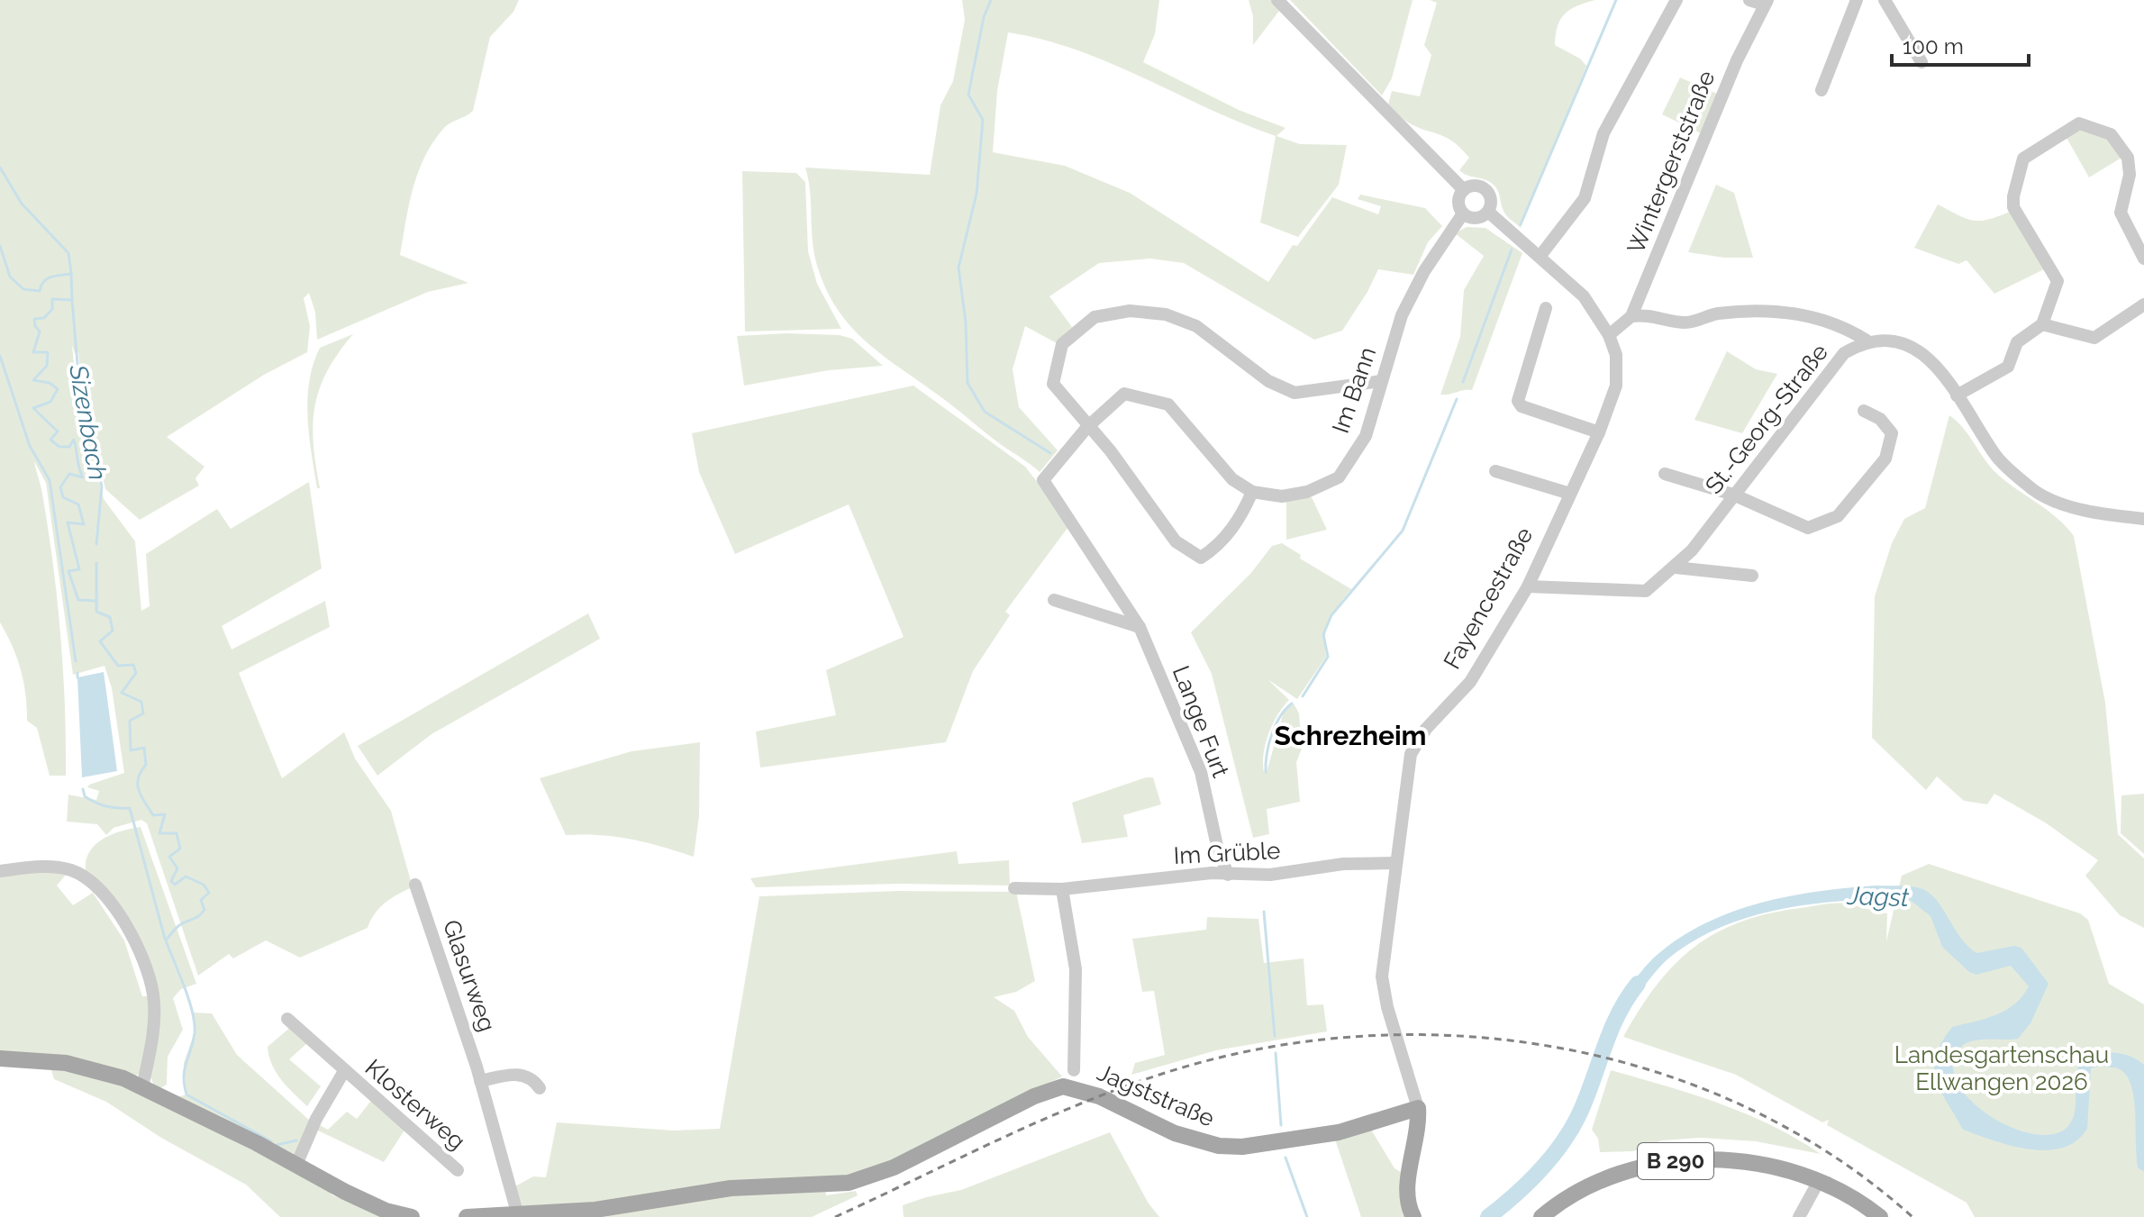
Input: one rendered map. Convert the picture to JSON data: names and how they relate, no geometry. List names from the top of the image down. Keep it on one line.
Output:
{"streets":{"main road":["Fayencestraße","Jagststraße","B 290"],"street":["Wintergerststraße","Im Bann","St.-Georg-Straße","Lange Furt","Im Grüble","Glasurweg","Klosterweg"]},"crossings":[["Wintergerststraße","Fayencestraße"],["Im Bann","Fayencestraße"],["St.-Georg-Straße","Fayencestraße"],["Fayencestraße","Im Grüble"],["Fayencestraße","Jagststraße"],["Lange Furt","Im Grüble"],["Glasurweg","Jagststraße"]],"districts":["Schrezheim"],"water":["Sizenbach","Jagst"],"parks":["Landesgartenschau Ellwangen 2026"],"scale_bar":"100 m"}
